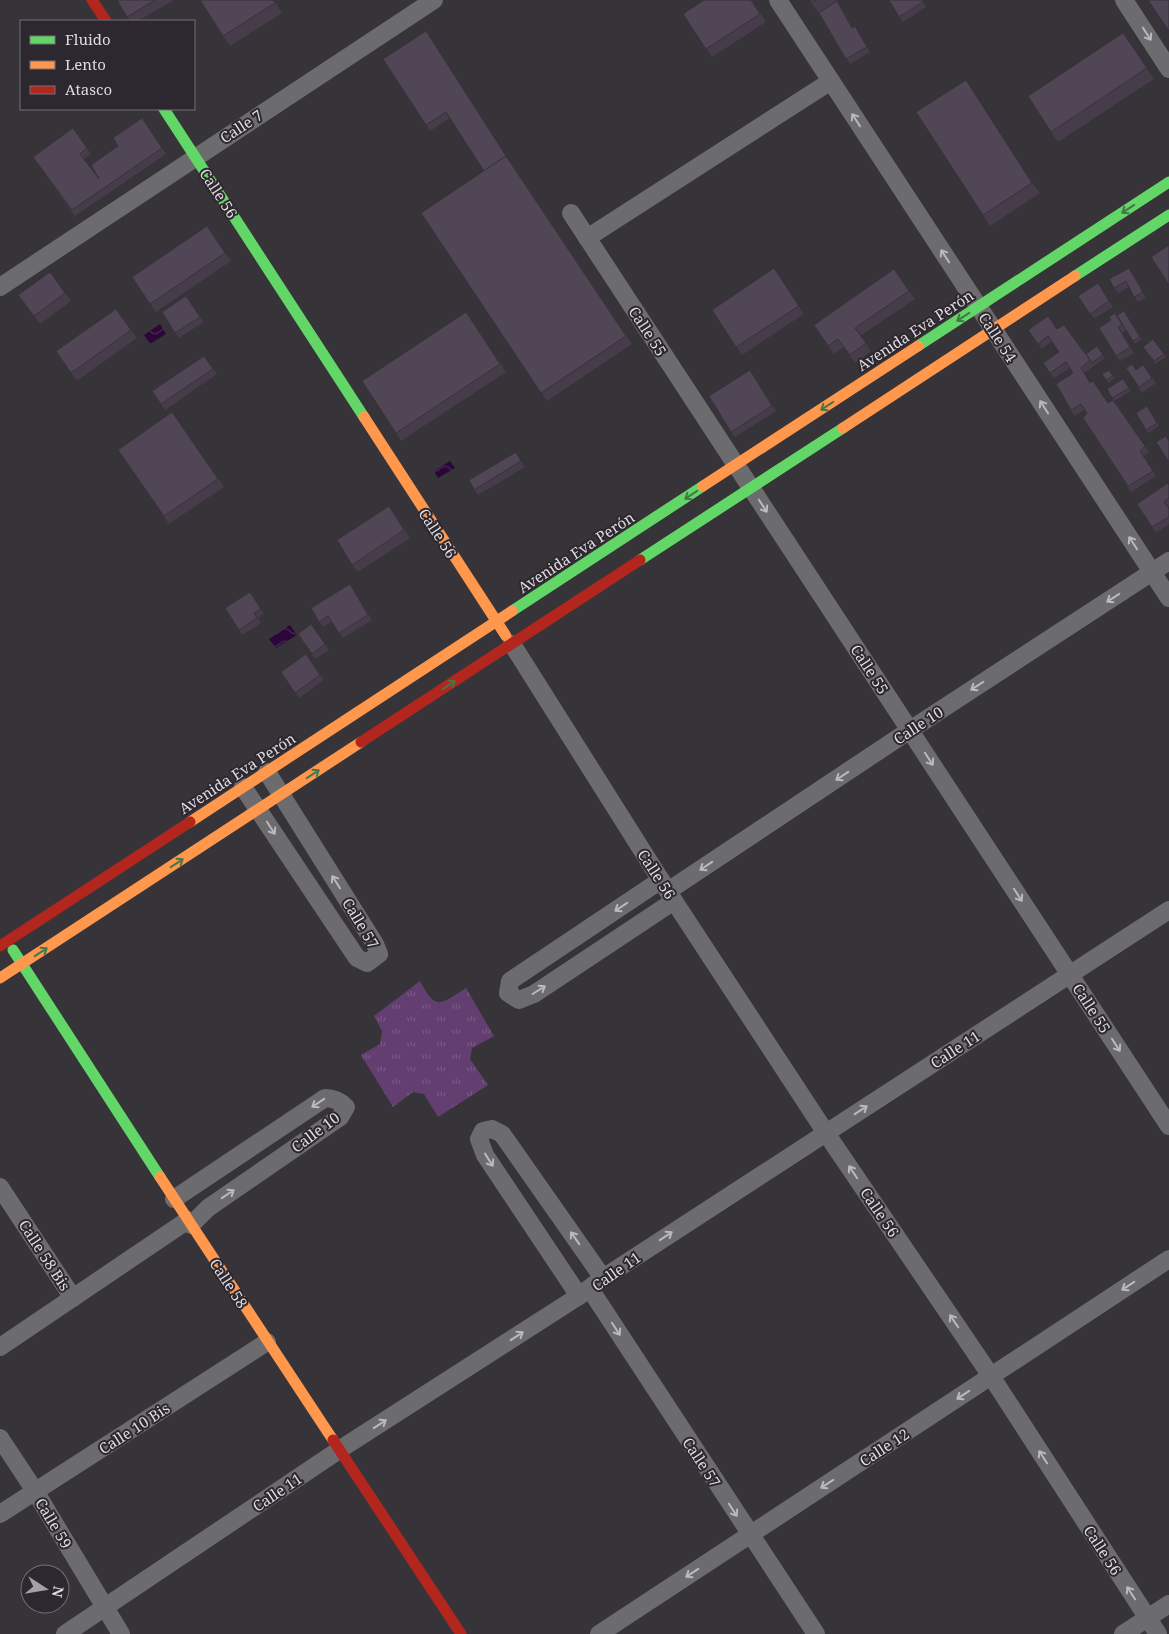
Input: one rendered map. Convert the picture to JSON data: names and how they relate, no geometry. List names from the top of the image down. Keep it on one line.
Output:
{"streets":{"main road":["Calle 56","Avenida Eva Perón","Calle 58"],"street":["Calle 7","Calle 55","Calle 54","Calle 10","Calle 57","Calle 11","Calle 58 Bis","Calle 10 Bis","Calle 12","Calle 59"]},"crossings":[["Calle 7","Calle 56"],["Calle 56","Avenida Eva Perón"],["Calle 56","Calle 10"],["Calle 56","Calle 11"],["Calle 56","Calle 12"],["Avenida Eva Perón","Calle 55"],["Avenida Eva Perón","Calle 54"],["Avenida Eva Perón","Calle 57"],["Avenida Eva Perón","Calle 58"],["Calle 55","Calle 10"],["Calle 55","Calle 11"],["Calle 54","Calle 10"],["Calle 10","Calle 58 Bis"],["Calle 10","Calle 58"],["Calle 57","Calle 11"],["Calle 57","Calle 12"],["Calle 11","Calle 58"],["Calle 11","Calle 59"],["Calle 58","Calle 10 Bis"],["Calle 10 Bis","Calle 59"]],"one_way":["Calle 55","Calle 54","Calle 11","Calle 12"],"legend":["Fluido","Lento","Atasco"],"north":"right"}
